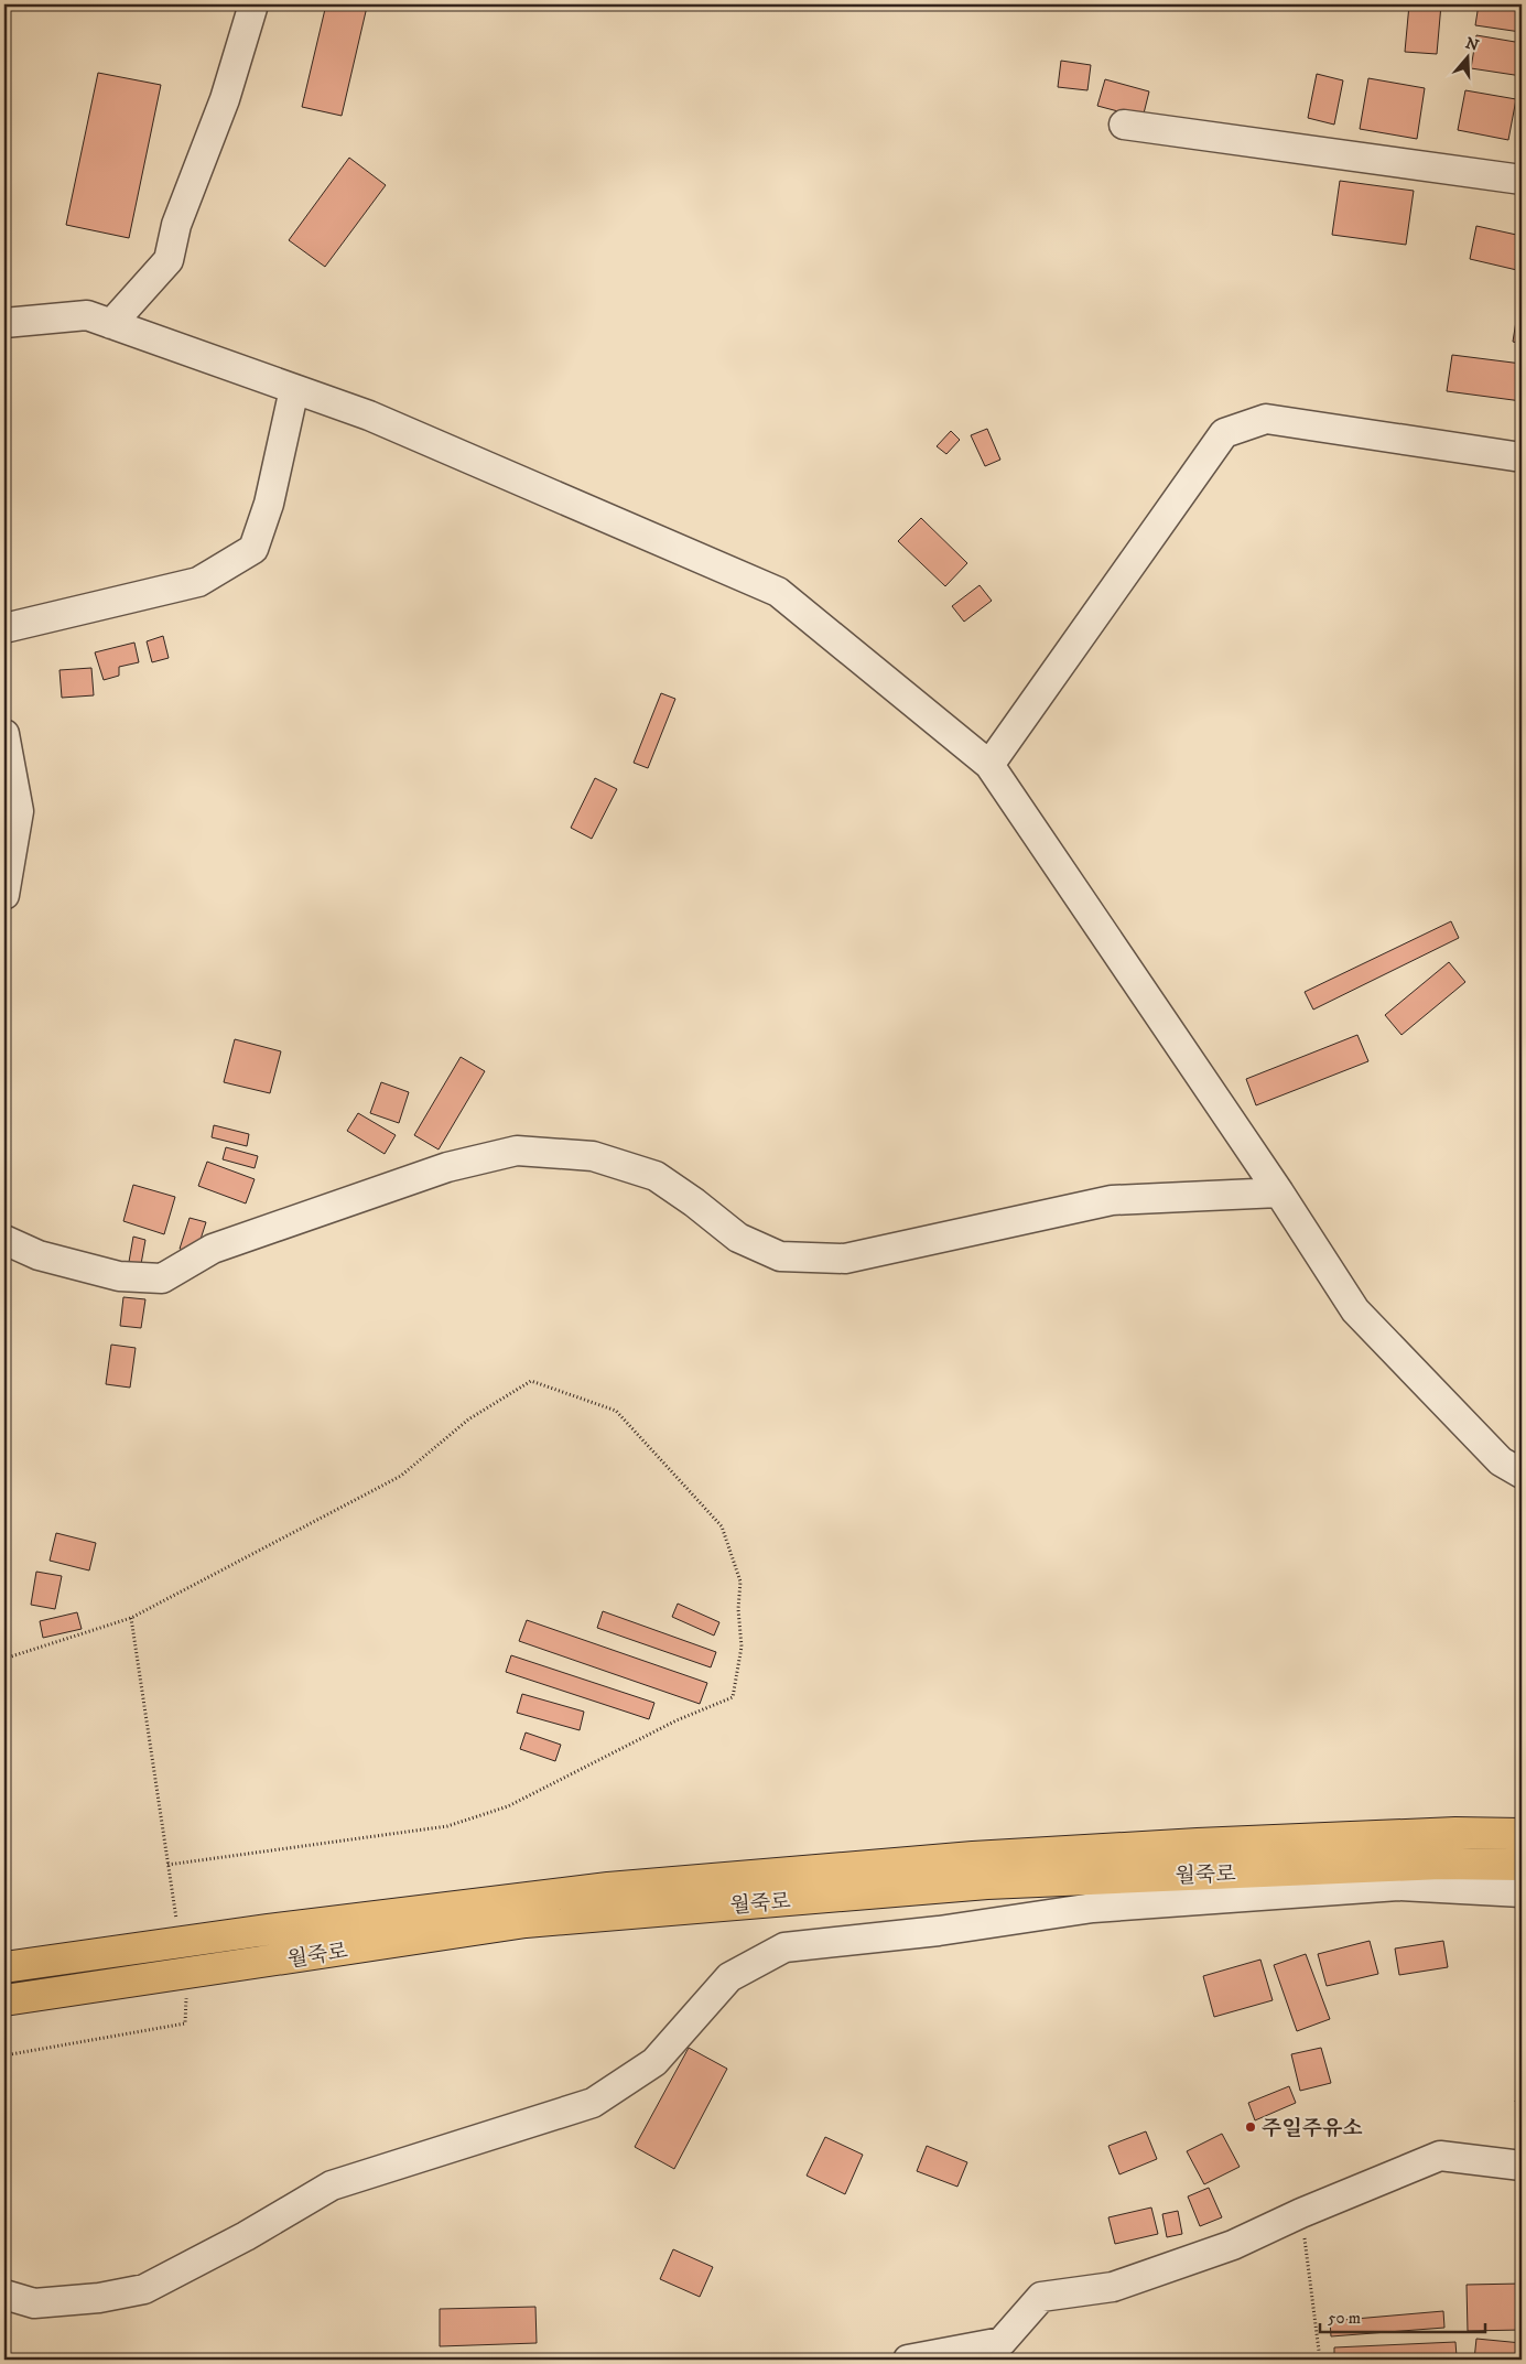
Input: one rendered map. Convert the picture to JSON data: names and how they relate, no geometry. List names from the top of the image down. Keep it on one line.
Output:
{"streets":{"main road":["월죽로"]},"places":["주일주유소"],"scale_bar":"50 m","north":"top"}
